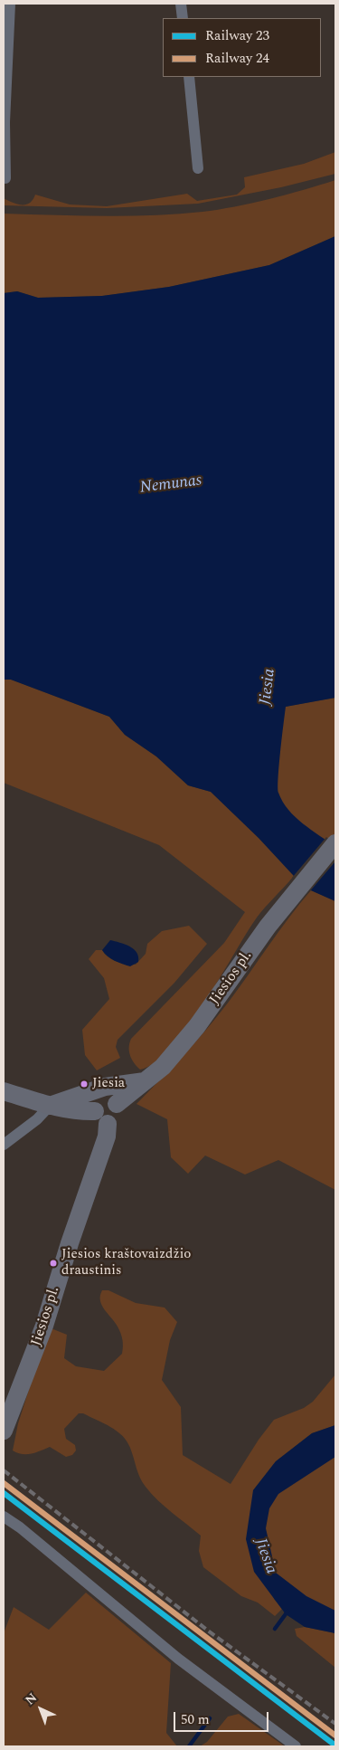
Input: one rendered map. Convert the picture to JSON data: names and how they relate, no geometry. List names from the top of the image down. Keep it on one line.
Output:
{"streets":{"main road":["Jiesios pl."]},"water":["Nemunas","Jiesia"],"places":["Jiesia","Jiesios kraštovaizdžio draustinis"],"lines":["rail line 24","rail line 23"],"legend":["Railway 23","Railway 24"],"scale_bar":"50 m","north":"top left"}
